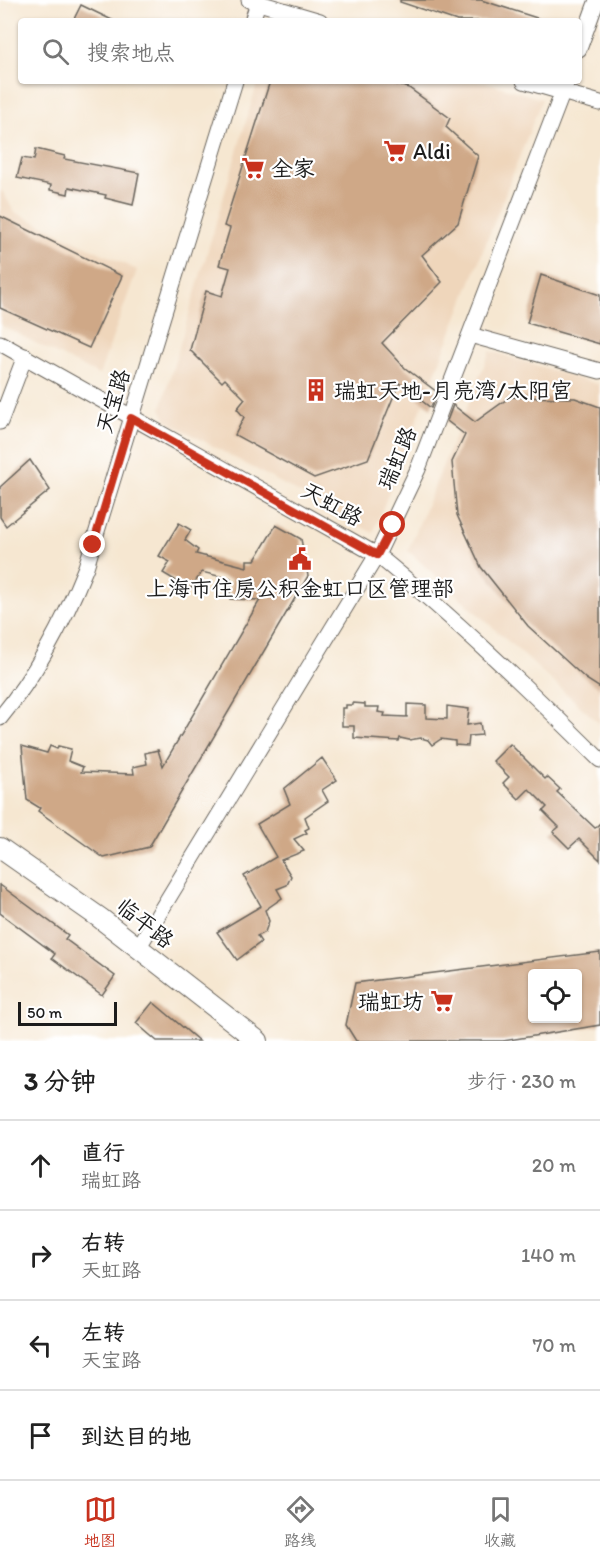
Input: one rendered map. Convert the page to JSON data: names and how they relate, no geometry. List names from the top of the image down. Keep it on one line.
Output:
{"streets":{"main road":["临平路"],"street":["天宝路","瑞虹路","天虹路"]},"crossings":[["天宝路","天虹路"],["瑞虹路","天虹路"],["瑞虹路","临平路"]],"places":{"supermarket":["Aldi","全家","瑞虹坊"],"building":["瑞虹天地-月亮湾/太阳宫"],"public building":["上海市住房公积金虹口区管理部"]},"scale_bar":"50 m","page":{"search":"搜索地点","scale":"50 m","heading":["3 分钟","步行 · 230 m"],"list":[["直行","瑞虹路","20 m"],["右转","天虹路","140 m"],["左转","天宝路","70 m"],"到达目的地"],"nav":["地图","路线","收藏"]}}
